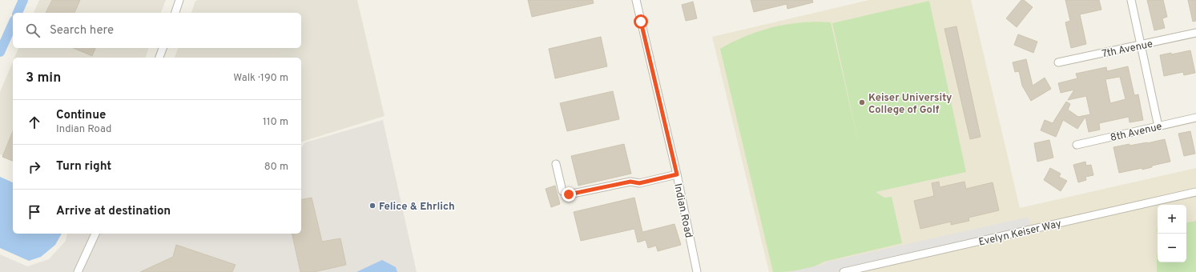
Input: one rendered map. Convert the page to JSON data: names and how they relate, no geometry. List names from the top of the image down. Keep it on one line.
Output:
{"streets":{"street":["7th Avenue","8th Avenue","Indian Road","Evelyn Keiser Way"]},"places":["Keiser University College of Golf","Felice & Ehrlich"],"page":{"search":"Search here","heading":["3 min","Walk · 190 m"],"list":[["Continue","Indian Road","110 m"],["Turn right","80 m"],"Arrive at destination"],"map_buttons":["+","−"]}}
